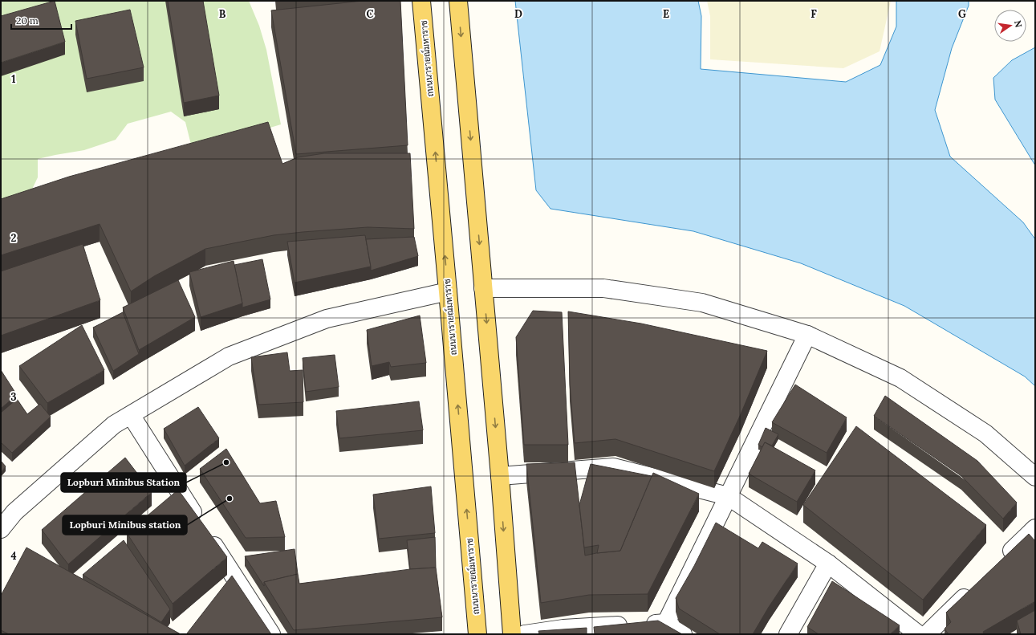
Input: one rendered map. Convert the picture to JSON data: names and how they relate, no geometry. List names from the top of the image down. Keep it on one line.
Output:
{"streets":{"main road":["ถนนนารายณ์มหาราช"]},"places":["Lopburi Minibus Station","Lopburi Minibus station"],"scale_bar":"20 m","north":"right","grid":{"columns":["B","C","D","E","F","G"],"rows":["1","2","3","4"]}}
